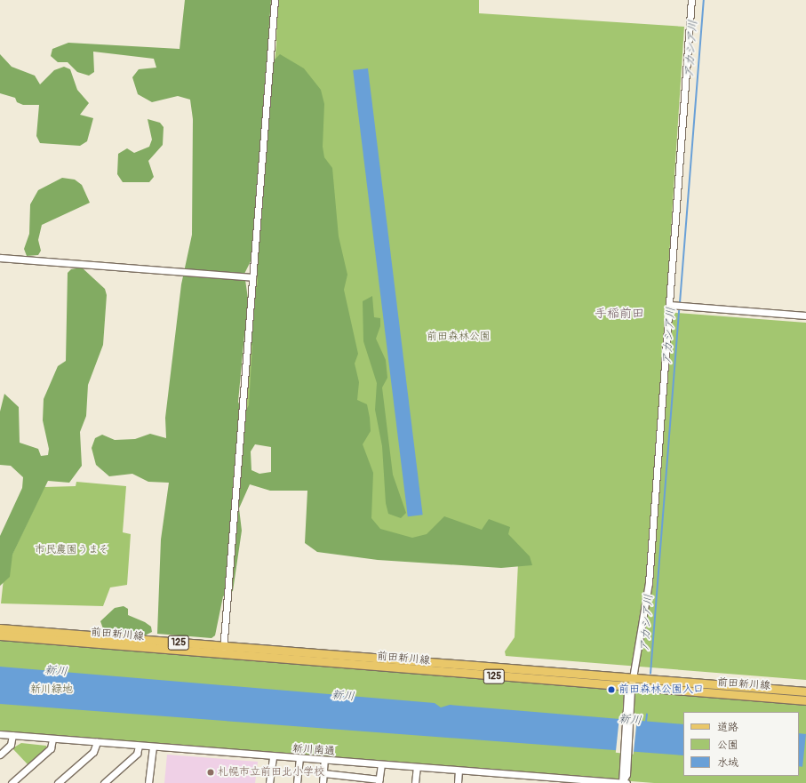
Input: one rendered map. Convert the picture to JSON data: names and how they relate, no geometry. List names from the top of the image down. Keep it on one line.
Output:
{"streets":{"main road":["前田新川線","125"],"street":["新川南通"]},"districts":["手稲前田"],"water":["アカシア川","新川"],"parks":["前田森林公園","市民農園うまそ","新川緑地"],"places":["前田森林公園入口","札幌市立前田北小学校"],"legend":["道路","公園","水域"]}
